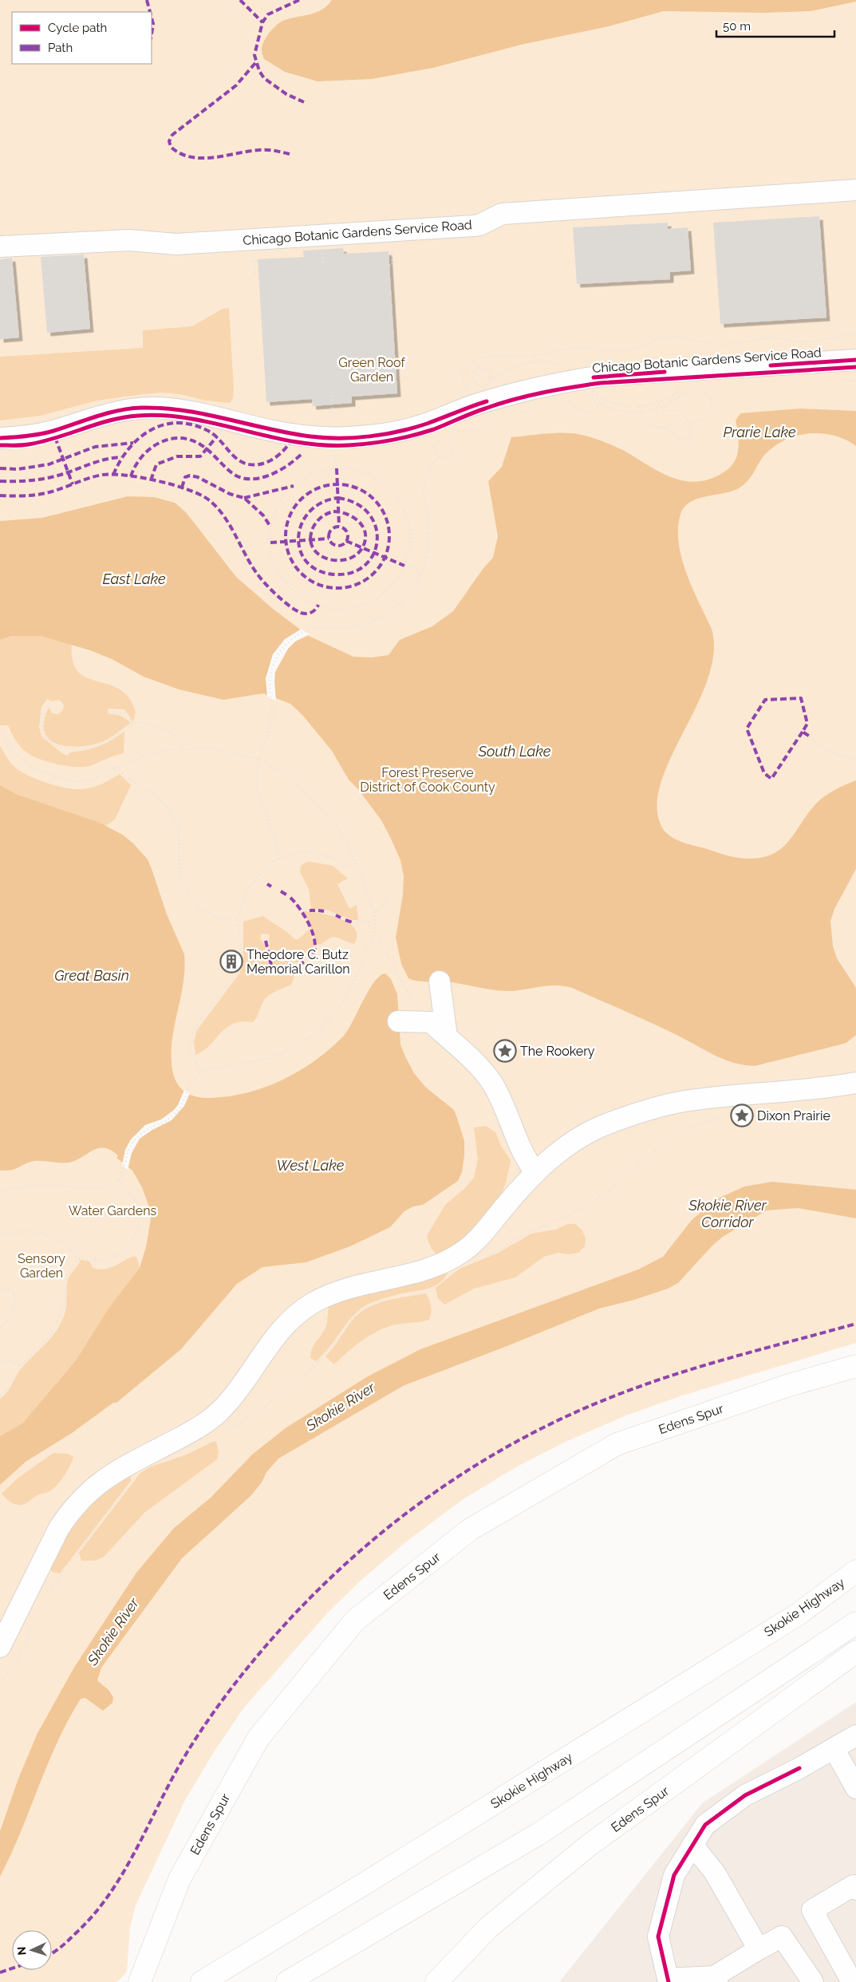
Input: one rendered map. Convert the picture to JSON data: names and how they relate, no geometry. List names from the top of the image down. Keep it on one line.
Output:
{"streets":{"highway":["Edens Spur","Skokie Highway"],"street":["Chicago Botanic Gardens Service Road"]},"water":["Prarie Lake","East Lake","South Lake","Great Basin","West Lake","Skokie River Corridor","Skokie River"],"parks":["Green Roof Garden","Forest Preserve District of Cook County","Water Gardens","Sensory Garden"],"places":{"building":["Theodore C. Butz Memorial Carillon"],"place":["The Rookery","Dixon Prairie"]},"legend":["Cycle path","Path"],"scale_bar":"50 m","north":"left"}
